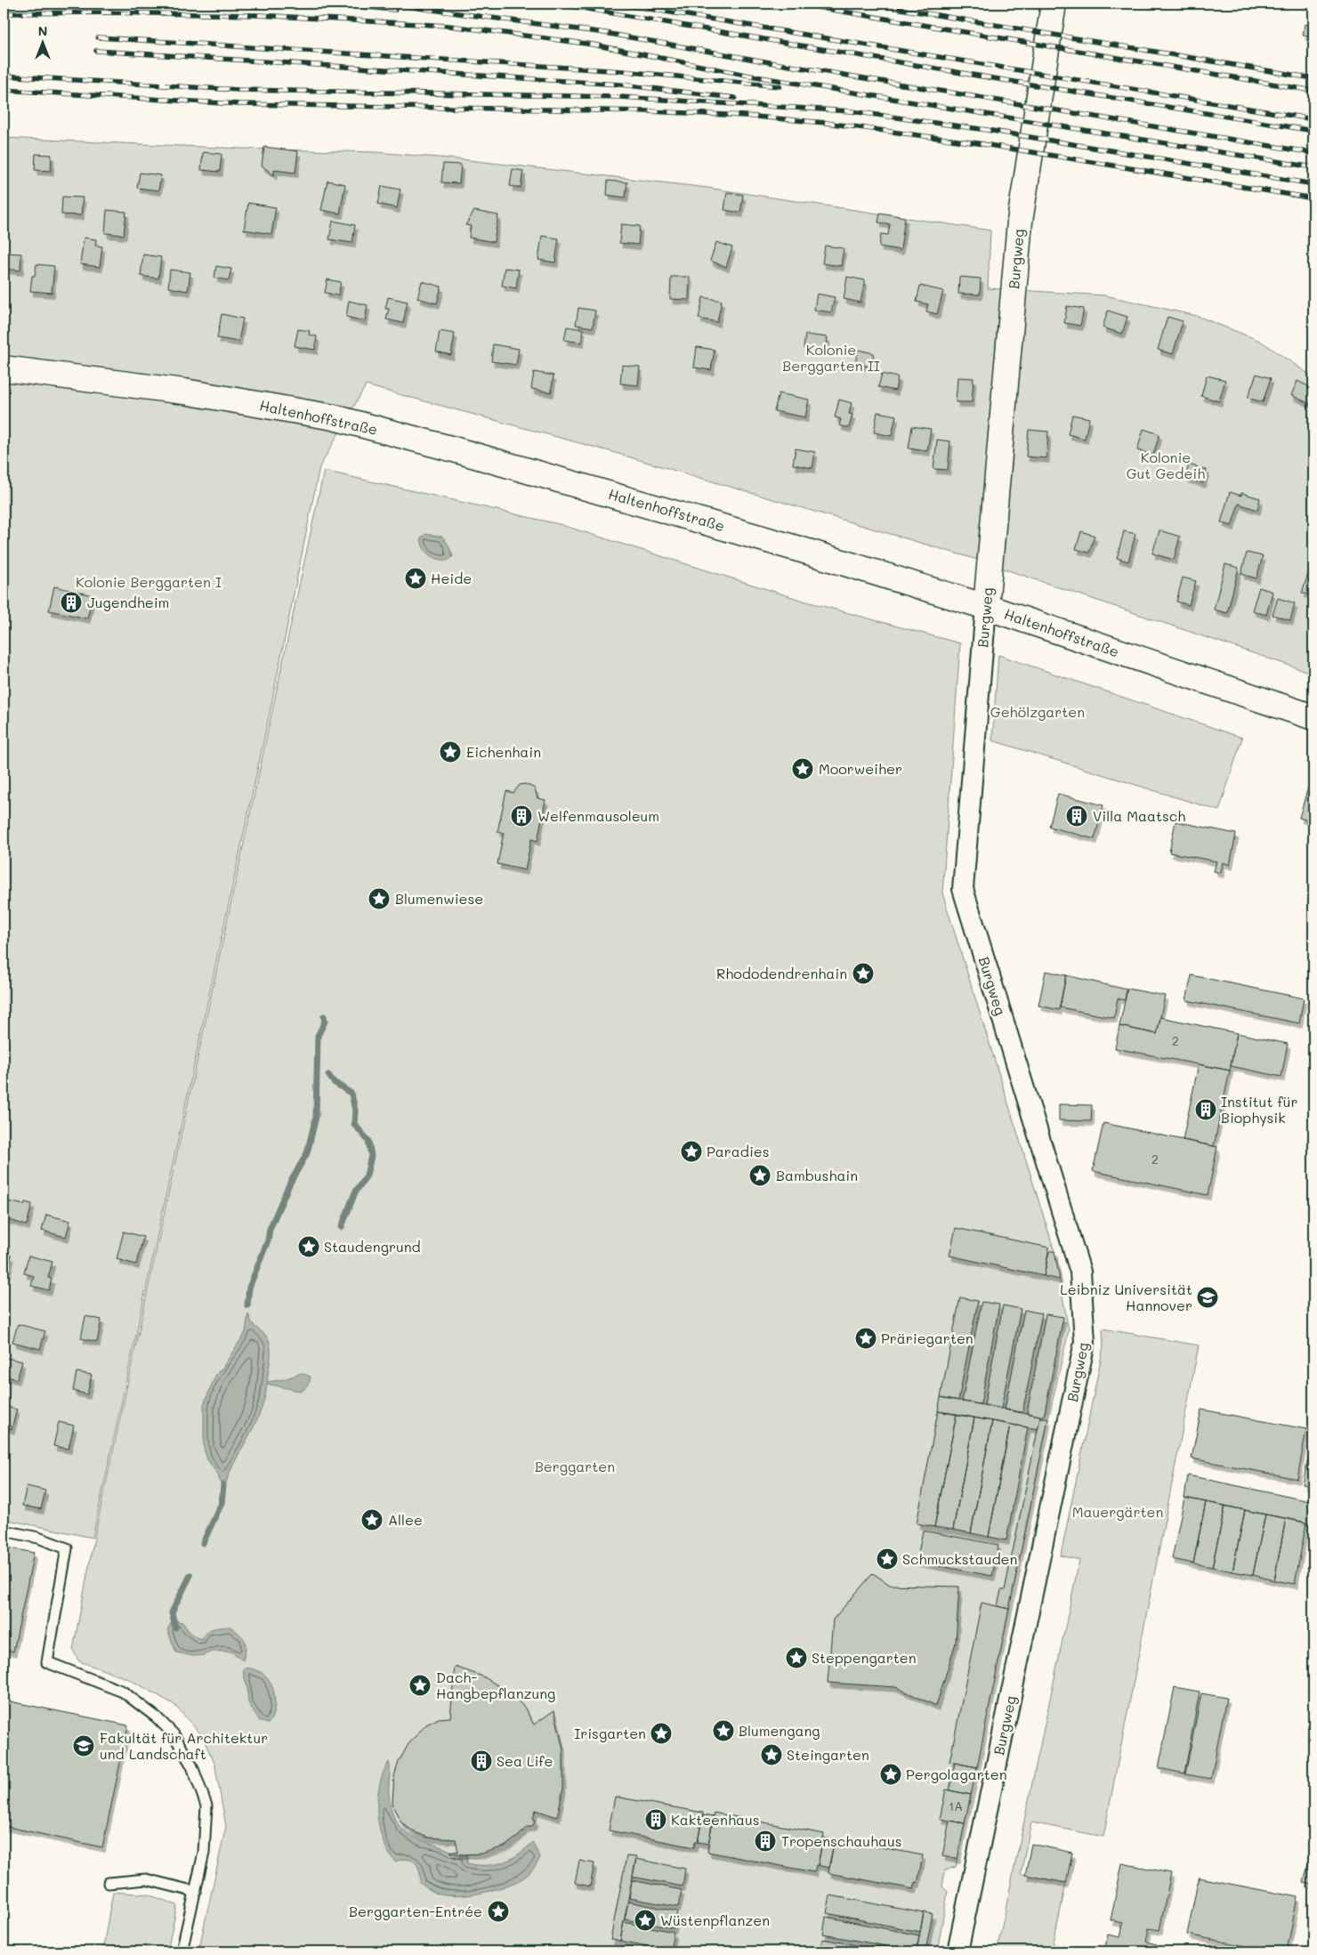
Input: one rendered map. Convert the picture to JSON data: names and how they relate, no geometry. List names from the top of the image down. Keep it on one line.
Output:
{"streets":{"street":["Burgweg","Haltenhoffstraße"]},"crossings":[["Burgweg","Haltenhoffstraße"]],"parks":["Kolonie Berggarten II","Kolonie Gut Gedeih","Kolonie Berggarten I","Gehölzgarten","Berggarten","Mauergärten"],"places":{"place":["Heide","Eichenhain","Moorweiher","Blumenwiese","Rhododendrenhain","Paradies","Bambushain","Staudengrund","Präriegarten","Allee","Schmuckstauden","Steppengarten","Dach- Hangbepflanzung","Blumengang","Irisgarten","Steingarten","Pergolagarten","Berggarten-Entrée","Wüstenpflanzen"],"building":["Jugendheim","Welfenmausoleum","Villa Maatsch","Institut für Biophysik","Sea Life","Kakteenhaus","Tropenschauhaus"],"school or university":["Leibniz Universität Hannover","Fakultät für Architektur und Landschaft"]},"house_numbers":["2","2","1A"],"north":"top"}
